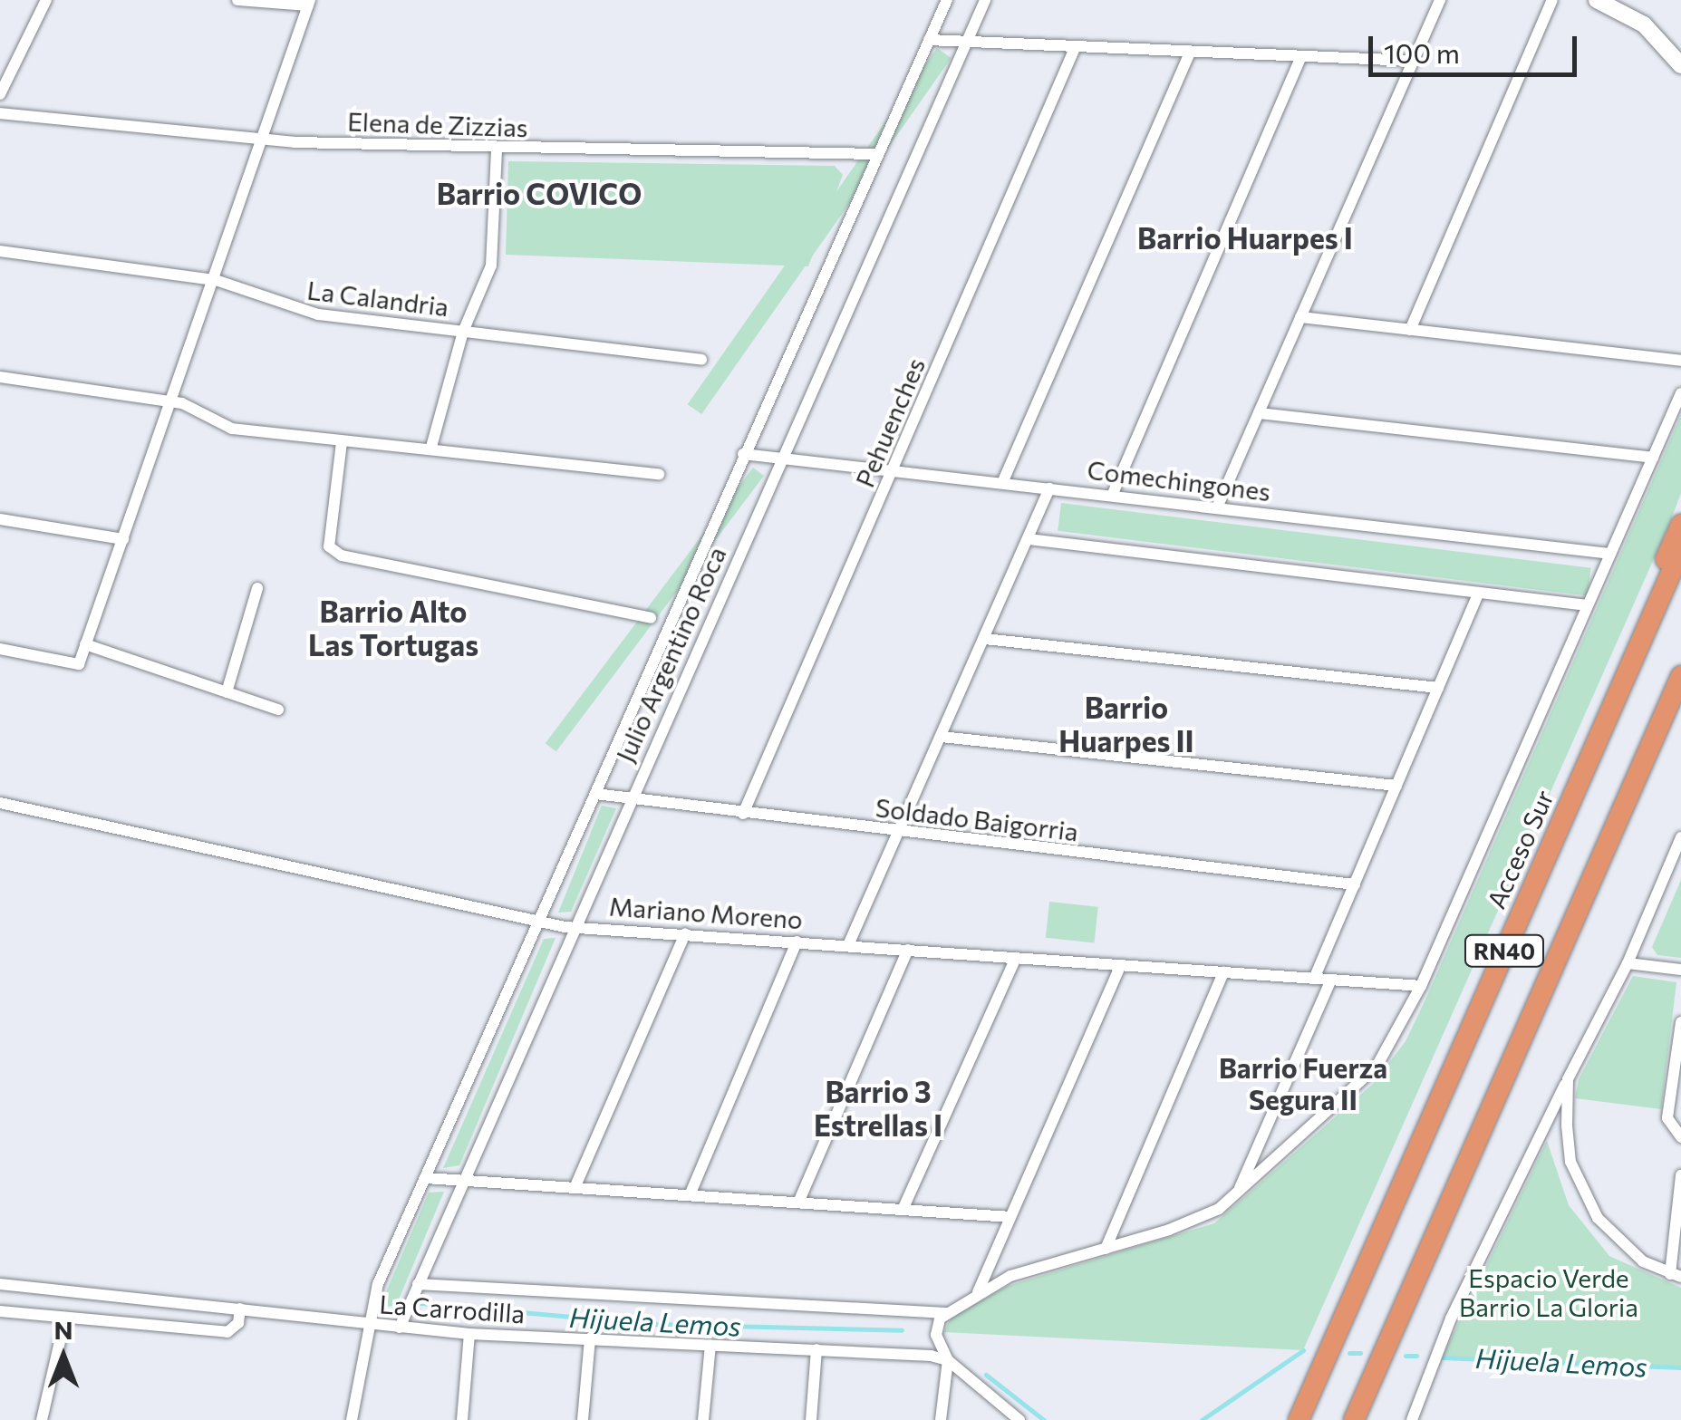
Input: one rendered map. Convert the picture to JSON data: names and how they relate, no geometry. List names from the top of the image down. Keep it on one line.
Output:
{"streets":{"highway":["Acceso Sur","RN40"],"street":["Elena de Zizzias","La Calandria","Pehuenches","Comechingones","Julio Argentino Roca","Soldado Baigorria","Mariano Moreno","La Carrodilla"]},"crossings":[["Elena de Zizzias","Julio Argentino Roca"],["Pehuenches","Comechingones"],["Pehuenches","Soldado Baigorria"],["Comechingones","Julio Argentino Roca"],["Julio Argentino Roca","Soldado Baigorria"],["Julio Argentino Roca","Mariano Moreno"],["Julio Argentino Roca","La Carrodilla"]],"districts":["Barrio COVICO","Barrio Huarpes I","Barrio Alto Las Tortugas","Barrio Huarpes II","Barrio Fuerza Segura II","Barrio 3 Estrellas I"],"water":["Hijuela Lemos"],"parks":["Espacio Verde Barrio La Gloria"],"scale_bar":"100 m","north":"top"}
